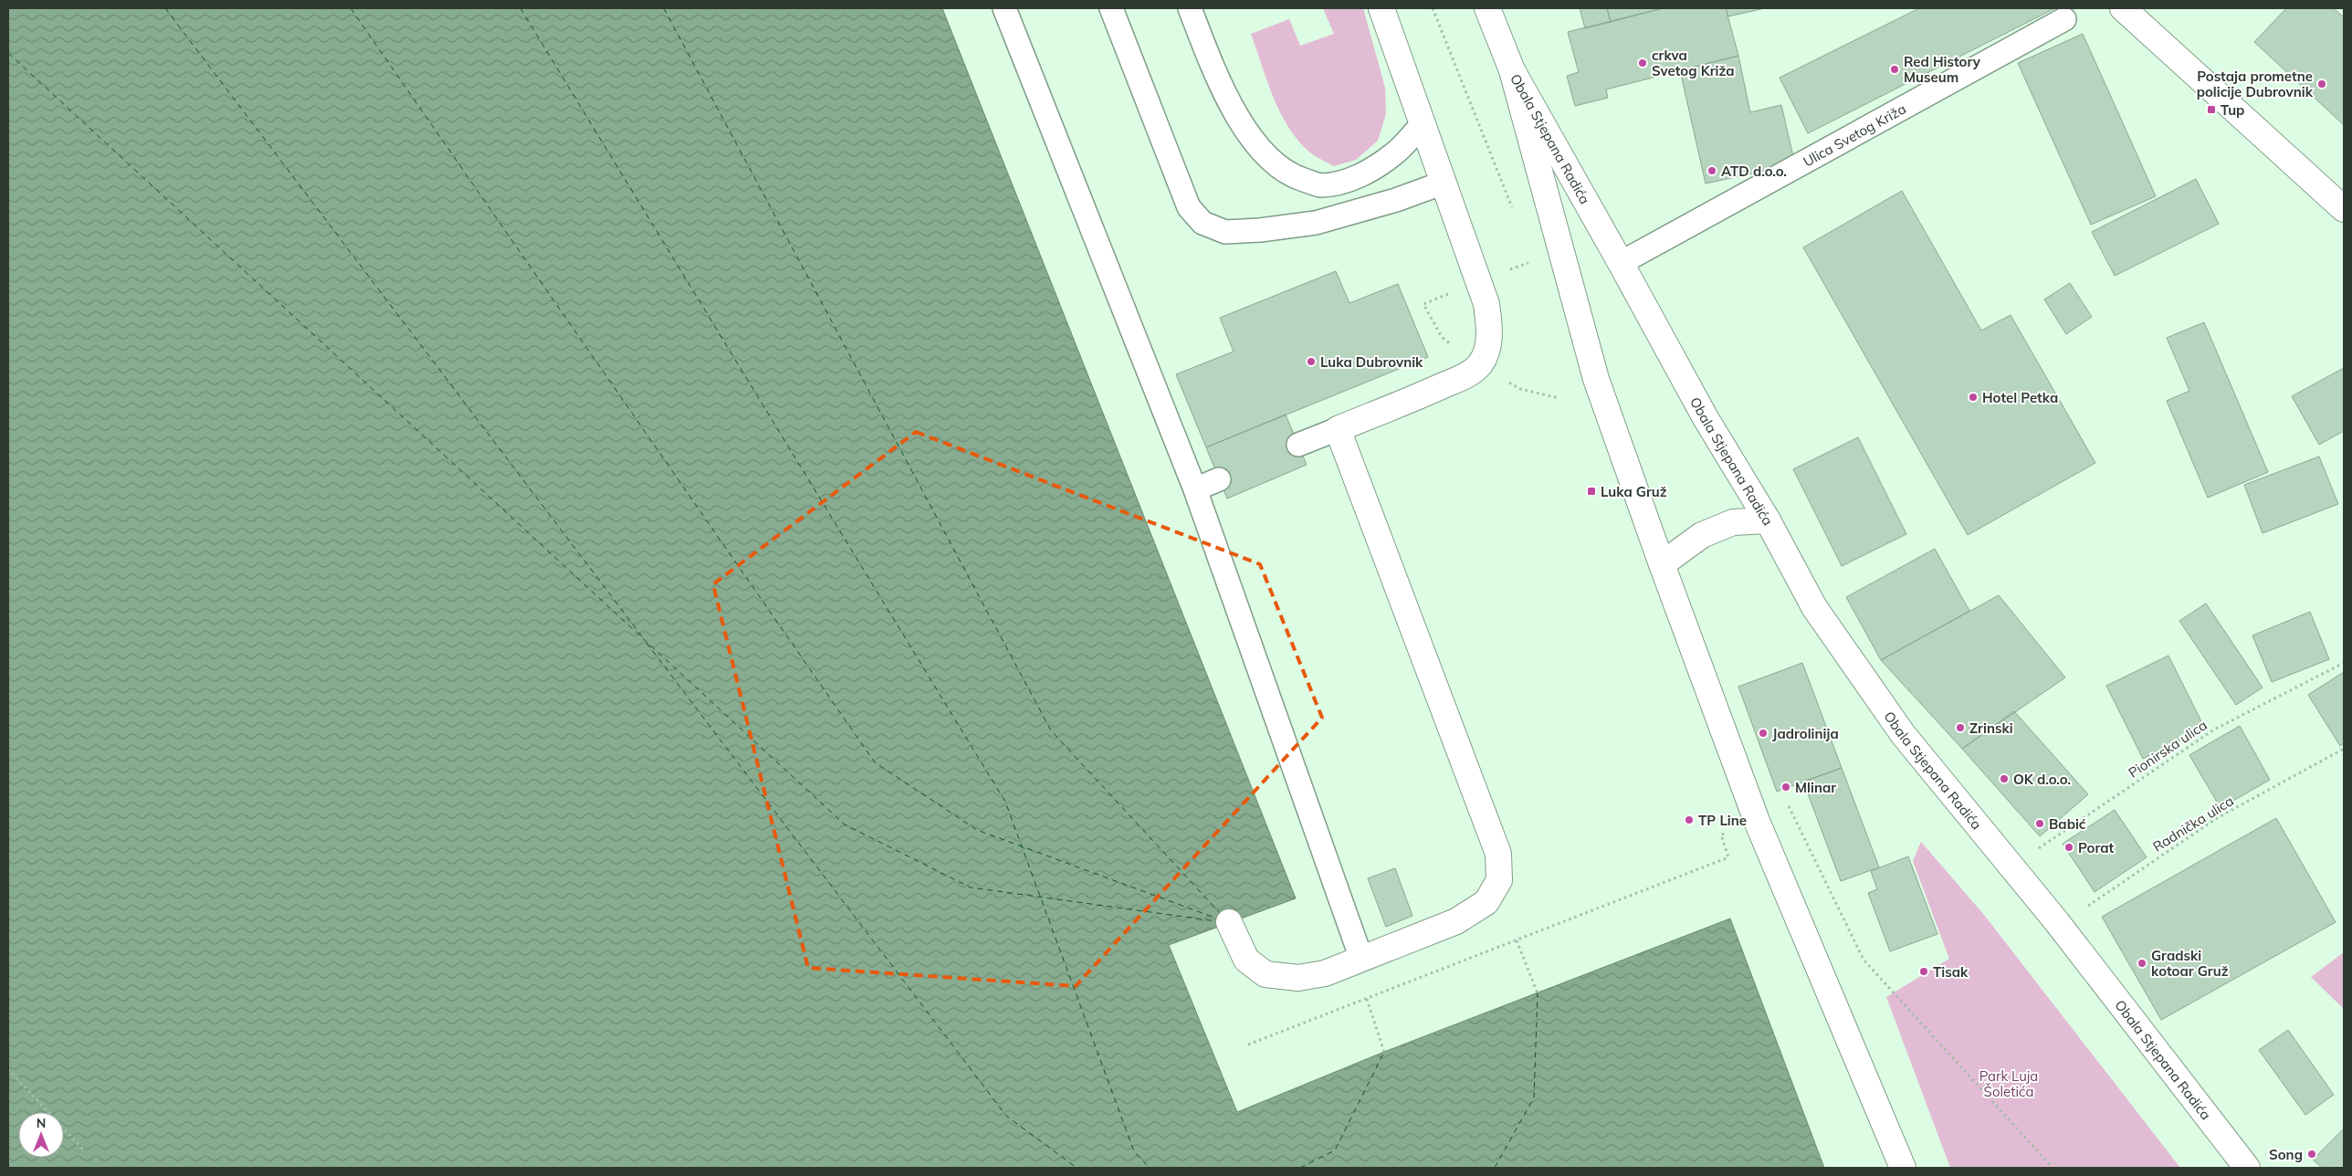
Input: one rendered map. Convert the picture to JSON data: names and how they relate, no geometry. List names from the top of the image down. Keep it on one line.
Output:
{"streets":{"main road":["Obala Stjepana Radića"],"lane":["Ulica Svetog Križa"],"path":["Pionirska ulica","Radnička ulica"]},"crossings":[["Ulica Svetog Križa","Obala Stjepana Radića"],["Obala Stjepana Radića","Pionirska ulica"],["Obala Stjepana Radića","Radnička ulica"]],"parks":["Park Luja Šoletića"],"places":{"other":["crkva Svetog Križa","Red History Museum","Postaja prometne policije Dubrovnik","ATD d.o.o.","Luka Dubrovnik","Hotel Petka","Zrinski","Jadrolinija","OK d.o.o.","Mlinar","TP Line","Babić","Porat","Gradski kotoar Gruž","Tisak","Song"],"transit":["Tup","Luka Gruž"]},"north":"top"}
